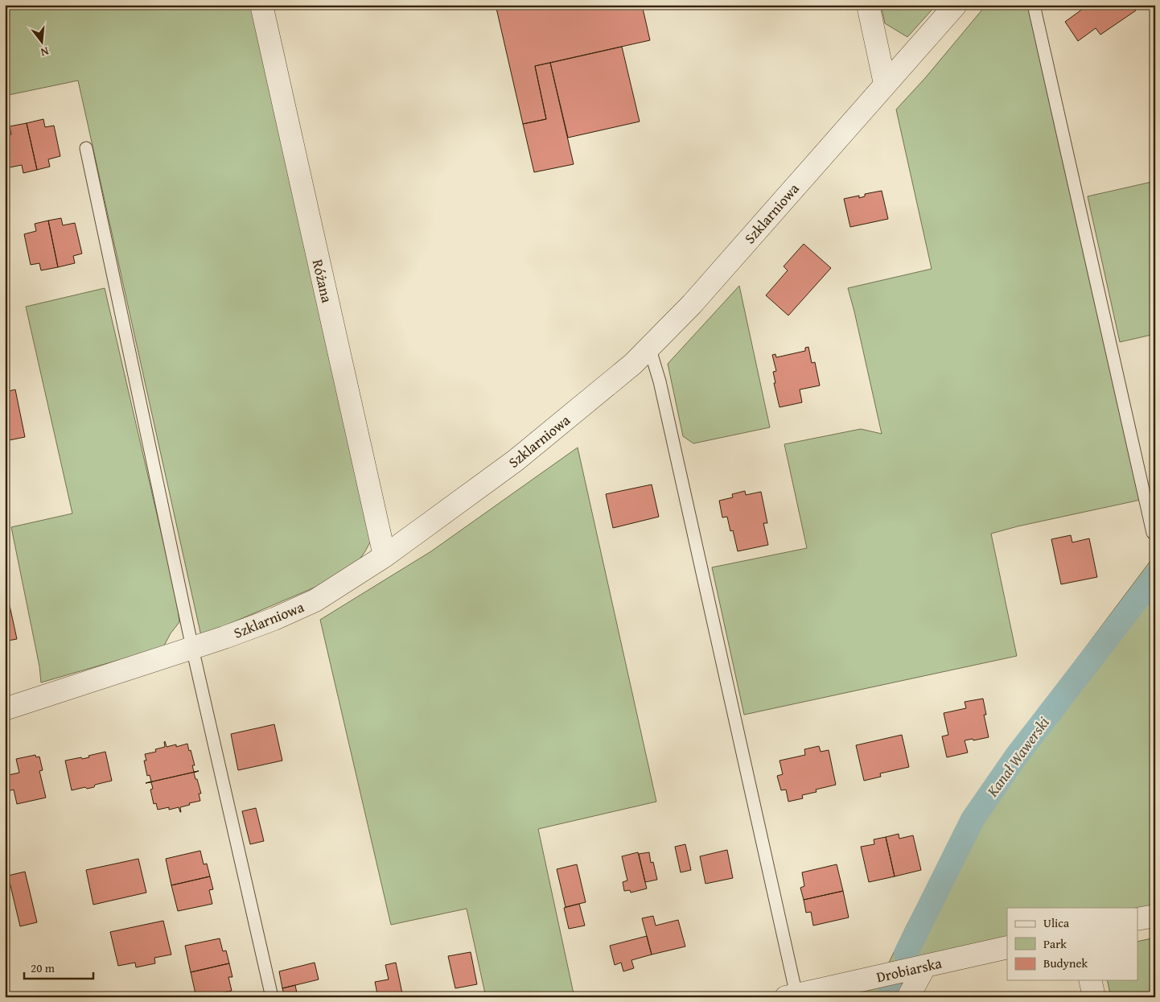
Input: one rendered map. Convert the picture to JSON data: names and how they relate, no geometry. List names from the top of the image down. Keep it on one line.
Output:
{"streets":{"street":["Szklarniowa","Różana","Drobiarska"]},"crossings":[["Szklarniowa","Różana"]],"water":["Kanał Wawerski"],"legend":["Ulica","Park","Budynek"],"scale_bar":"20 m","north":"bottom"}
